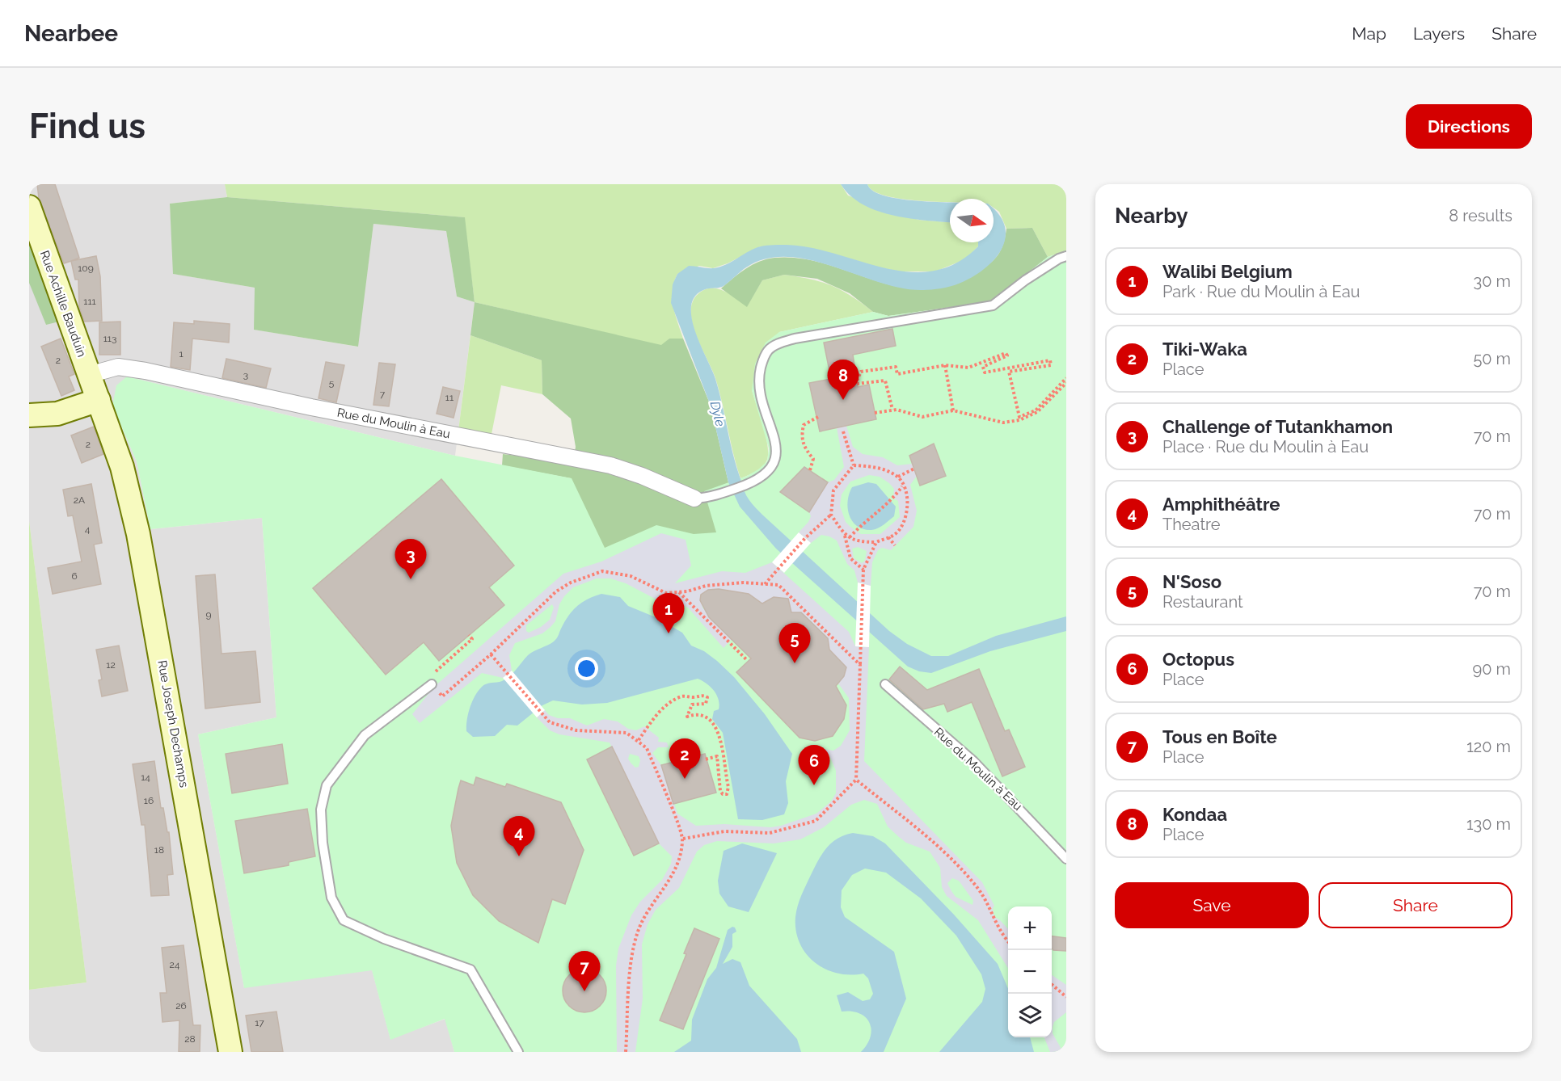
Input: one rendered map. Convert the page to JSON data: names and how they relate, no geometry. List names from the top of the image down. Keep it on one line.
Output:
{"streets":{"street":["Rue Achille Bauduin","Rue du Moulin à Eau","Rue Joseph Dechamps"]},"crossings":[["Rue Achille Bauduin","Rue du Moulin à Eau"],["Rue Achille Bauduin","Rue Joseph Dechamps"]],"water":["Dyle"],"house_numbers":["109","111","113","1","2","3","5","7","11","2","2A","4","6","9","12","14","16","18","24","26","17","28"],"north":"right","page":{"header":"Nearbee","nav":["Map","Layers","Share"],"buttons":["Directions",["Save","Share"]],"title":"Find us","heading":["Nearby","8 results"],"list":[{"mark":"1","name":"Walibi Belgium","note":"Park · Rue du Moulin à Eau","value":"30 m"},{"mark":"2","name":"Tiki-Waka","note":"Place","value":"50 m"},{"mark":"3","name":"Challenge of Tutankhamon","note":"Place · Rue du Moulin à Eau","value":"70 m"},{"mark":"4","name":"Amphithéâtre","note":"Theatre","value":"70 m"},{"mark":"5","name":"N'Soso","note":"Restaurant","value":"70 m"},{"mark":"6","name":"Octopus","note":"Place","value":"90 m"},{"mark":"7","name":"Tous en Boîte","note":"Place","value":"120 m"},{"mark":"8","name":"Kondaa","note":"Place","value":"130 m"}],"pins":["8","3","1","5","2","6","4","7"],"map_buttons":["+","−"]}}
